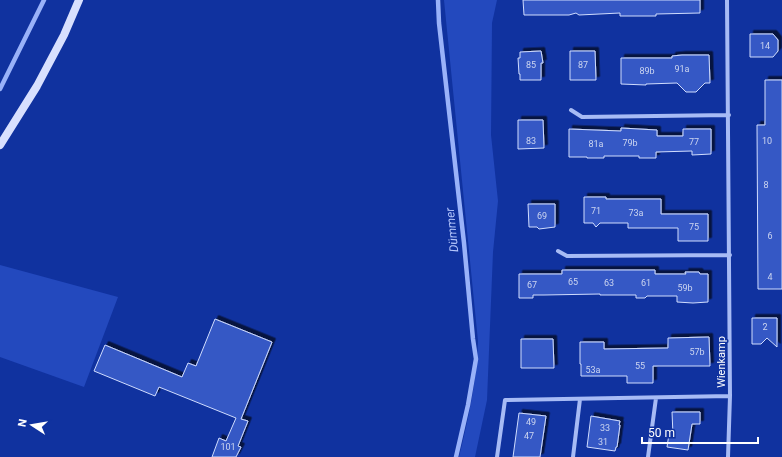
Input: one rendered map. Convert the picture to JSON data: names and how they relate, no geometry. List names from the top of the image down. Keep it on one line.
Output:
{"streets":{"street":["Wienkamp"]},"water":["Dümmer"],"house_numbers":["14","85","87","91a","89b","83","10","77","79b","81a","8","71","73a","69","75","6","4","65","63","61","67","59b","2","57b","55","53a","49","33","47","31","101"],"scale_bar":"50 m","north":"left"}
